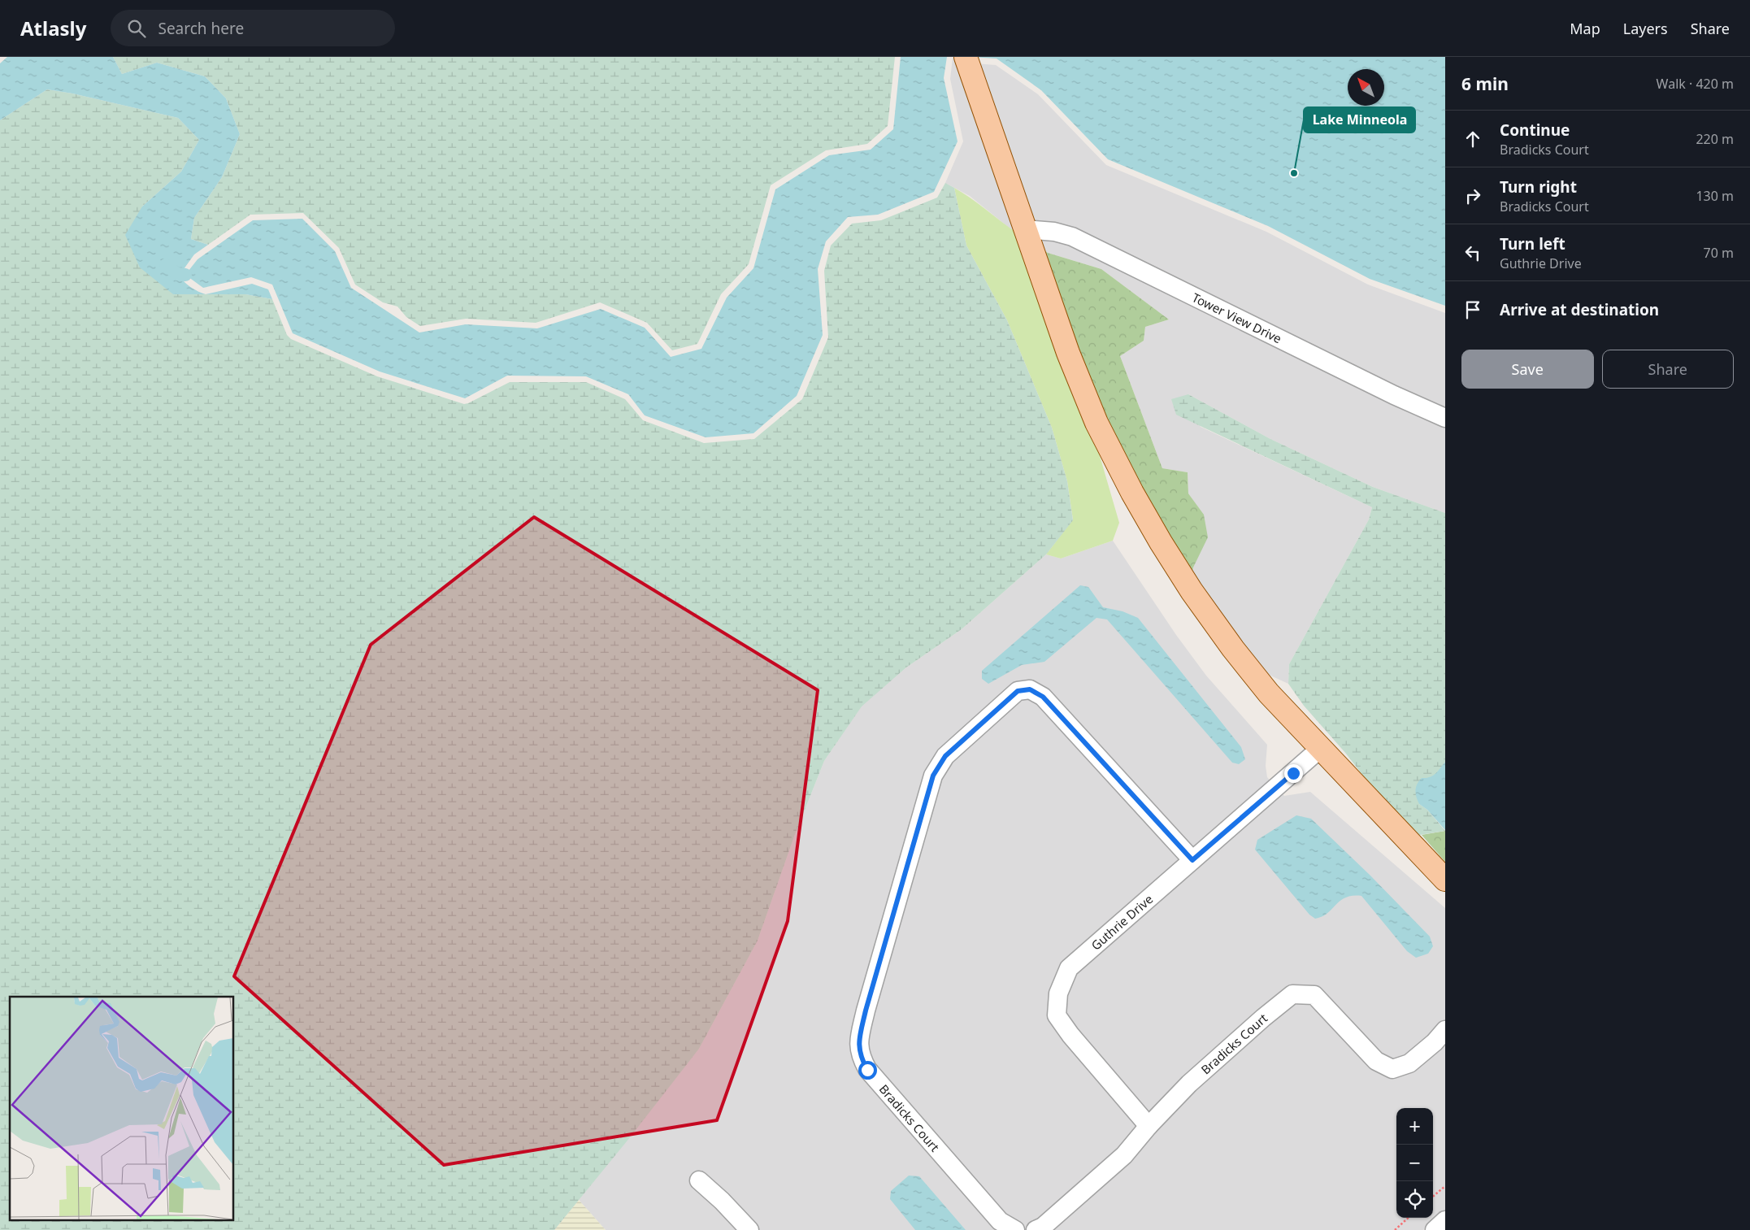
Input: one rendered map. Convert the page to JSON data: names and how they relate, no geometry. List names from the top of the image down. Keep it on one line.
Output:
{"streets":{"street":["Tower View Drive","Guthrie Drive","Bradicks Court"]},"crossings":[["Guthrie Drive","Bradicks Court"]],"places":["Lake Minneola"],"north":"top left","page":{"header":"Atlasly","search":"Search here","nav":["Map","Layers","Share"],"heading":["6 min","Walk · 420 m"],"list":[["Continue","Bradicks Court","220 m"],["Turn right","Bradicks Court","130 m"],["Turn left","Guthrie Drive","70 m"],"Arrive at destination"],"buttons":["Save","Share"],"map_buttons":["+","−"]}}
